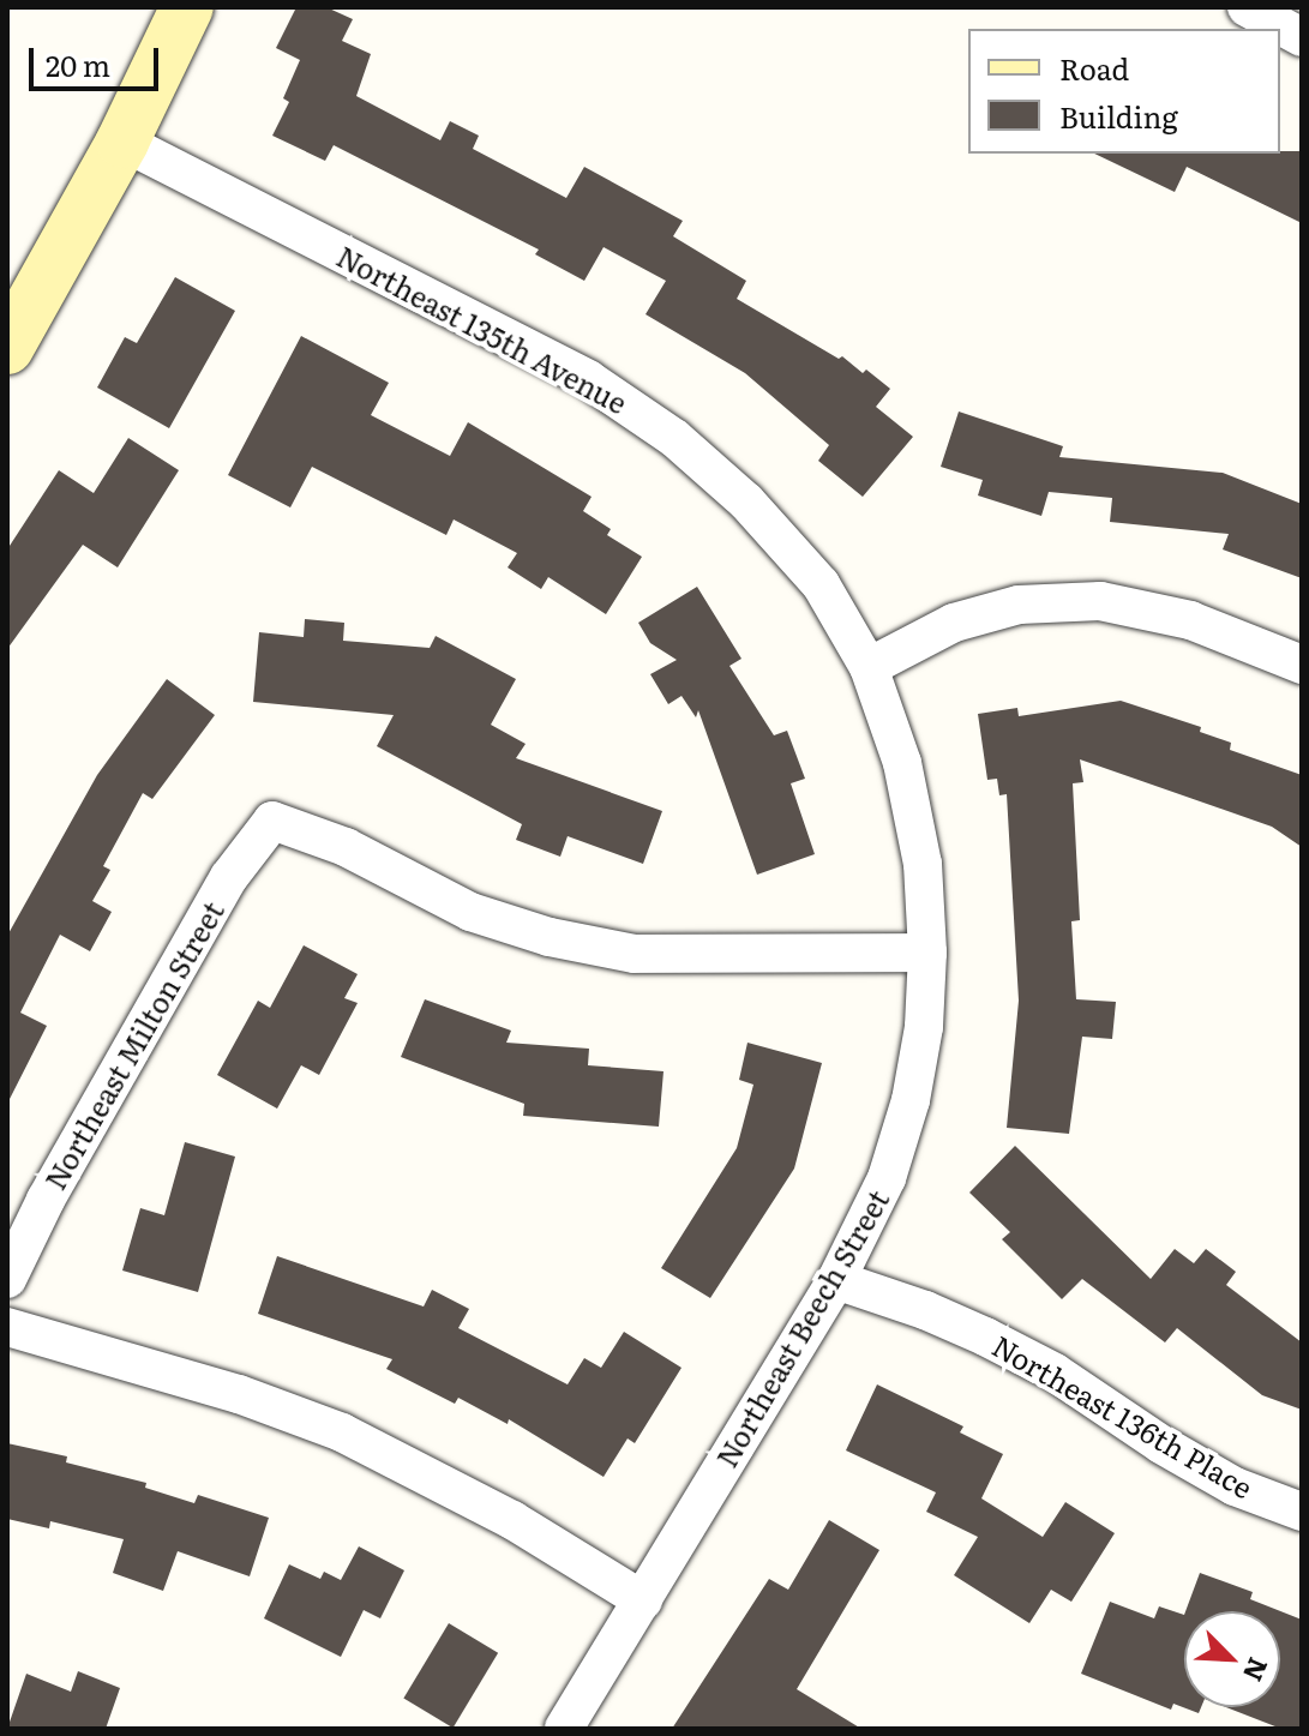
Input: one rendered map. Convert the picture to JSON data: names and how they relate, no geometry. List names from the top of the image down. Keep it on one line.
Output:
{"streets":{"street":["Northeast 135th Avenue","Northeast Milton Street","Northeast Beech Street","Northeast 136th Place"]},"crossings":[["Northeast 135th Avenue","Northeast Beech Street"],["Northeast Milton Street","Northeast Beech Street"],["Northeast Beech Street","Northeast 136th Place"]],"legend":["Road","Building"],"scale_bar":"20 m","north":"bottom right"}
